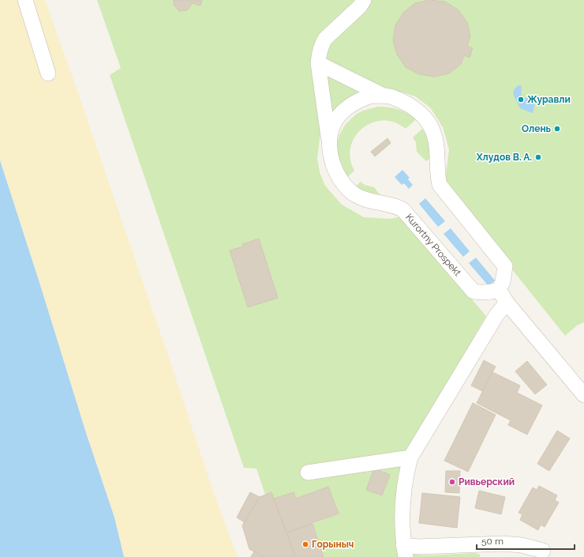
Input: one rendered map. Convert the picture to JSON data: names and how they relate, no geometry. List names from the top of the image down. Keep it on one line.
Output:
{"streets":{"street":["Kurortny Prospekt"]},"places":["Журавли","Олень","Хлудов В. А.","Ривьерский","Горыныч"],"scale_bar":"50 m"}
